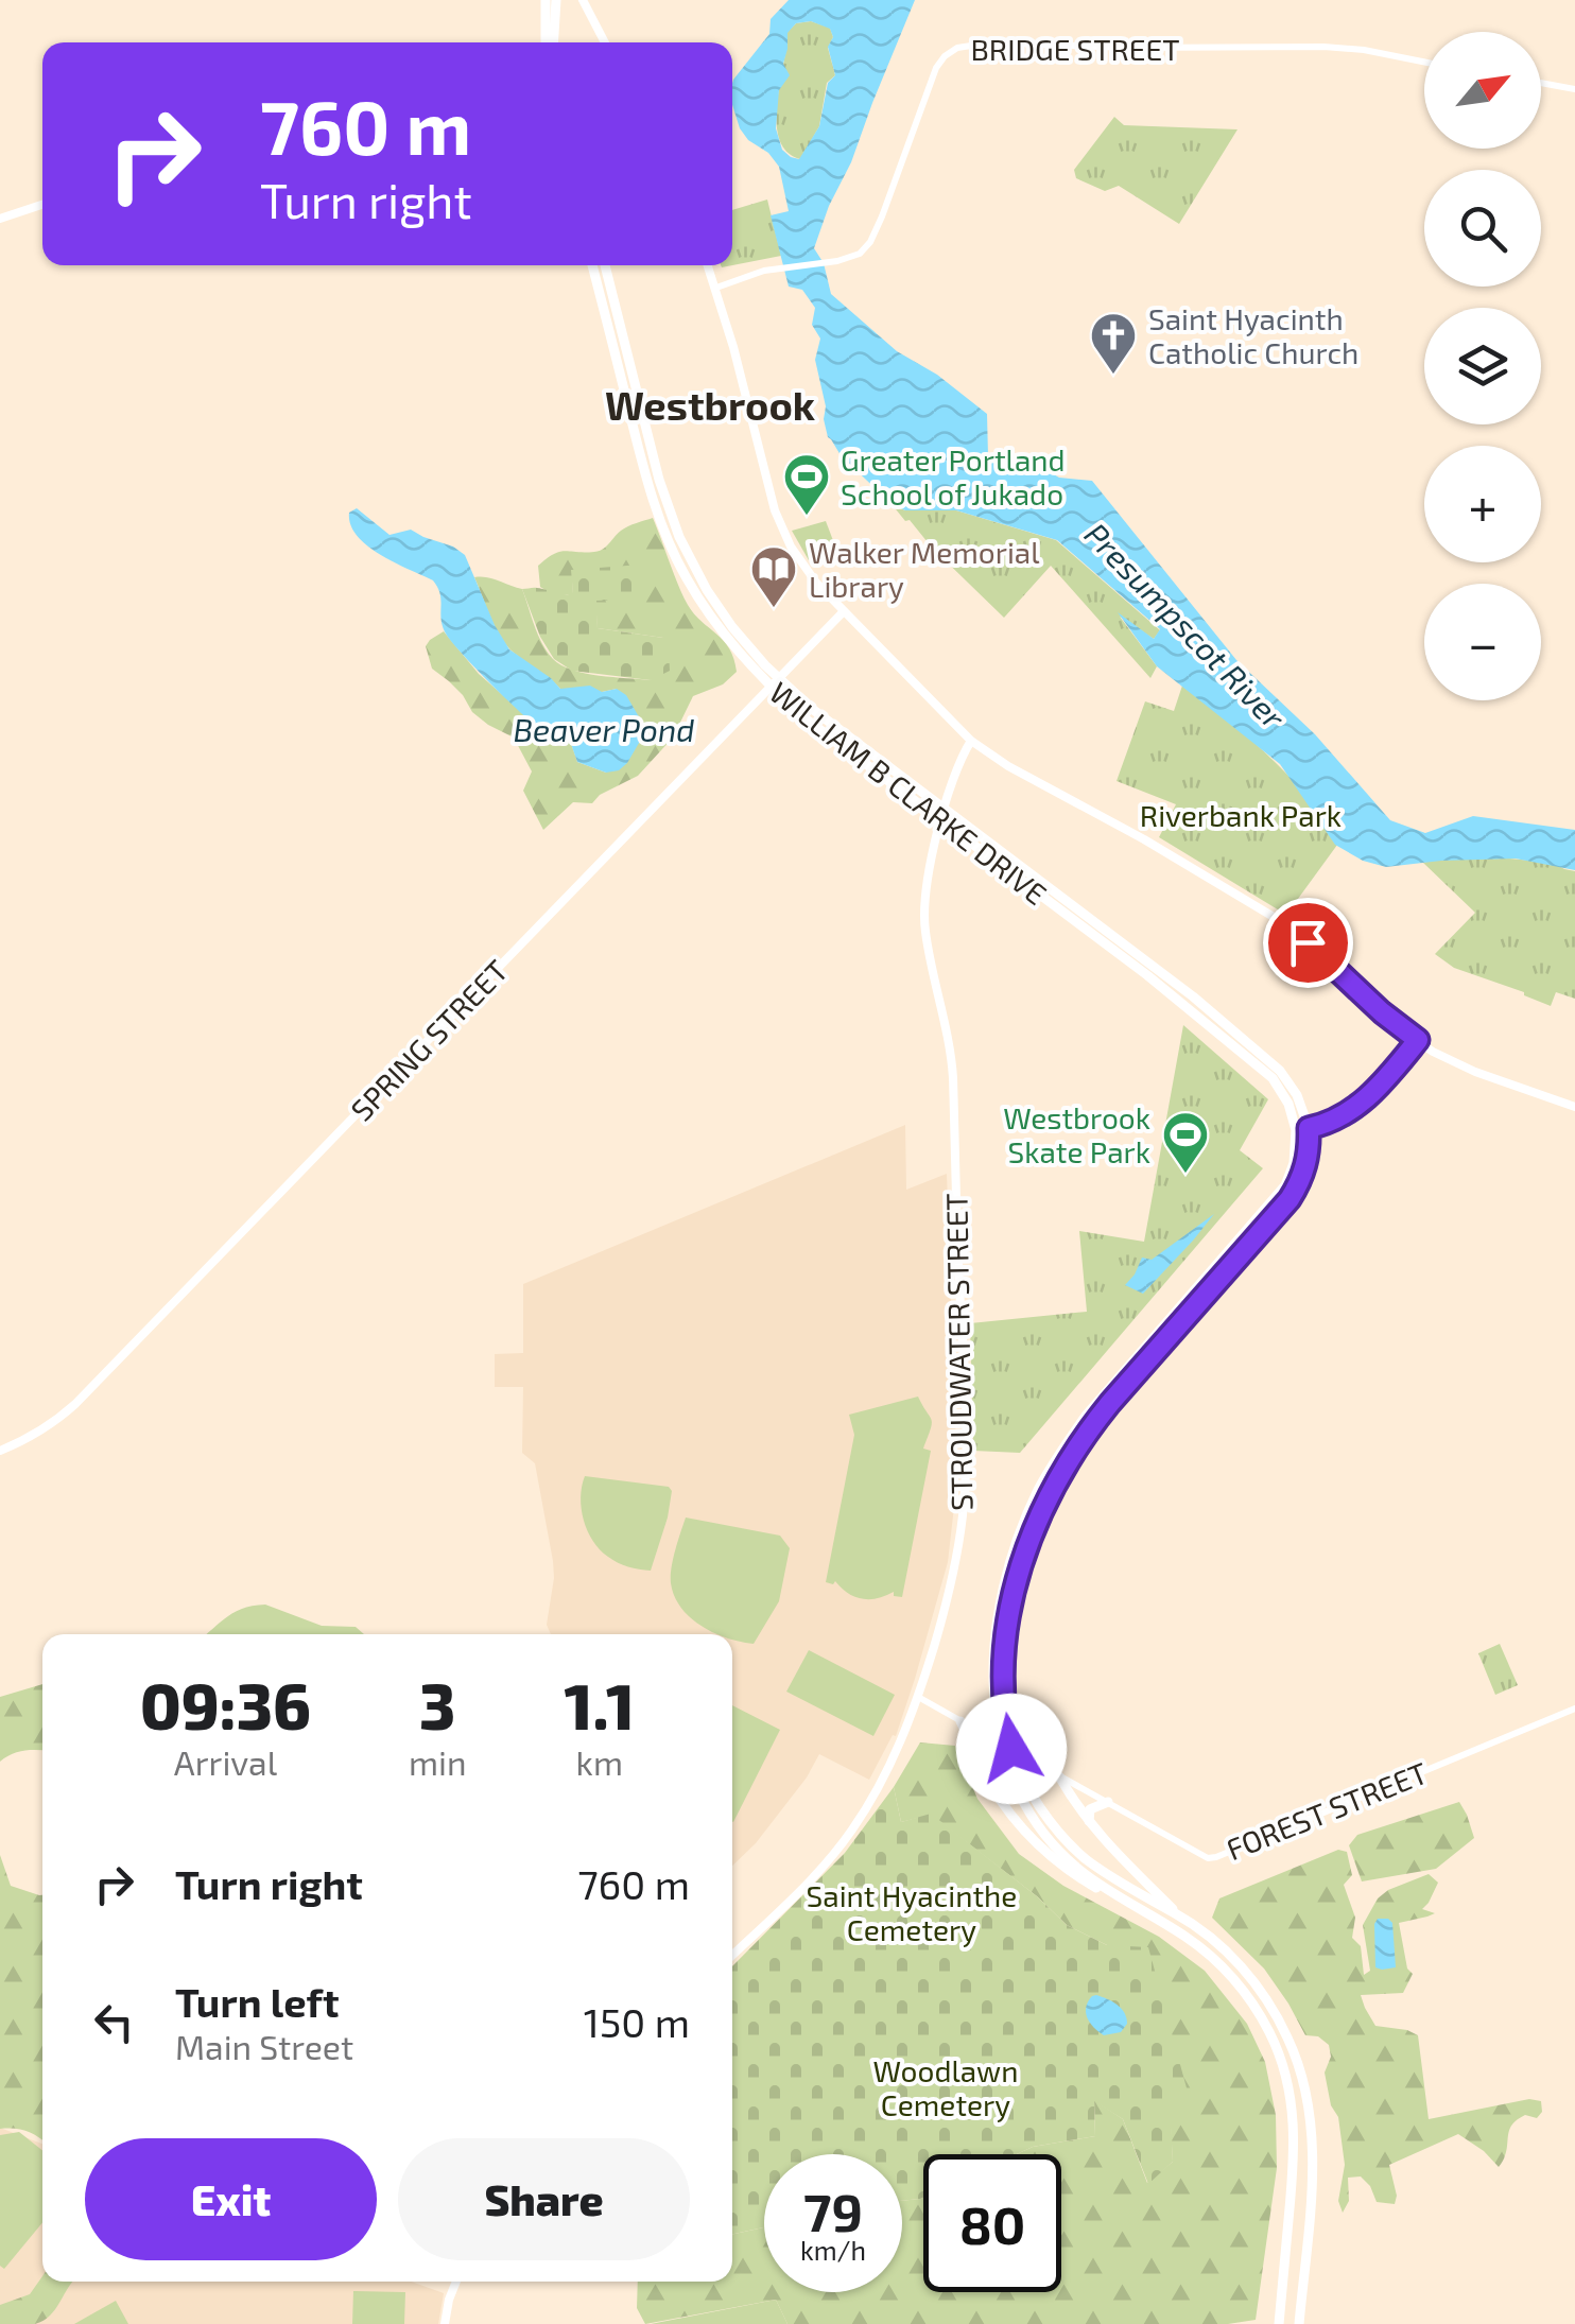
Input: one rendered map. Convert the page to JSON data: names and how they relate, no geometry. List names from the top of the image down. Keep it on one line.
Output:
{"streets":{"highway":["WILLIAM B CLARKE DRIVE"],"main road":["SPRING STREET","STROUDWATER STREET"],"street":["BRIDGE STREET","FOREST STREET"]},"crossings":[["WILLIAM B CLARKE DRIVE","SPRING STREET"],["WILLIAM B CLARKE DRIVE","STROUDWATER STREET"],["STROUDWATER STREET","FOREST STREET"]],"districts":["Westbrook"],"water":["Presumpscot River","Beaver Pond"],"parks":["Riverbank Park","Saint Hyacinthe Cemetery","Woodlawn Cemetery"],"places":{"church":["Saint Hyacinth Catholic Church"],"sports":["Greater Portland School of Jukado","Westbrook Skate Park"],"library":["Walker Memorial Library"]},"north":"top right","page":{"map_buttons":["+","−"],"turn":["760 m","Turn right"],"eta":["09:36","Arrival","3","min","1.1","km"],"list":[{"name":"Turn right","value":"760 m"},{"name":"Turn left","note":"Main Street","value":"150 m"}],"buttons":["Exit","Share"],"speed":"79 km/h","limit":"80"}}
